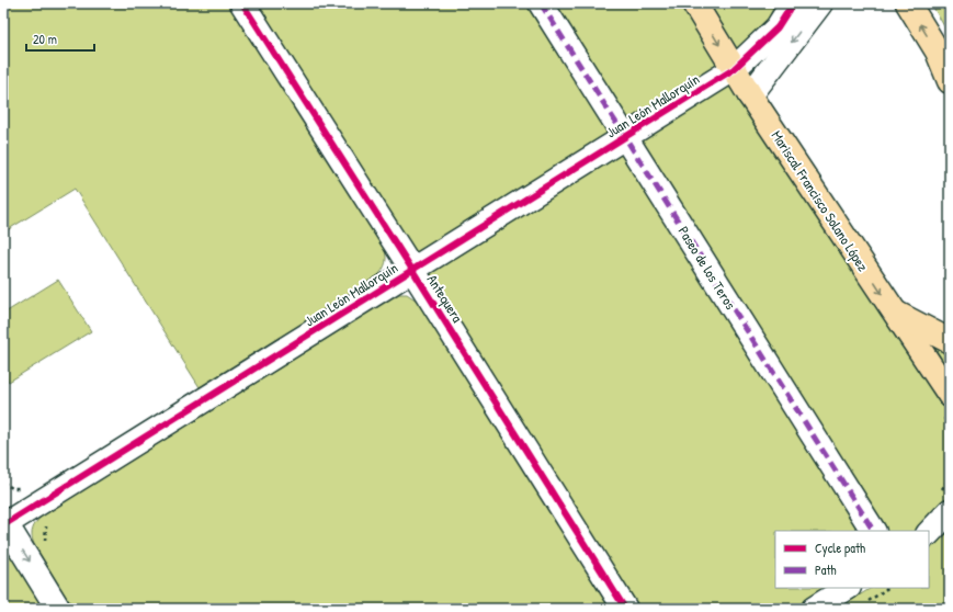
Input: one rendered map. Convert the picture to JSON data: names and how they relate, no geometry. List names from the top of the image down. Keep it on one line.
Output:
{"streets":{"main road":["Mariscal Francisco Solano López"],"street":["Juan León Mallorquín","Paseo de los Teros","Antequera"]},"crossings":[["Juan León Mallorquín","Mariscal Francisco Solano López"],["Juan León Mallorquín","Paseo de los Teros"],["Juan León Mallorquín","Antequera"]],"one_way":["Mariscal Francisco Solano López"],"legend":["Cycle path","Path"],"scale_bar":"20 m"}
